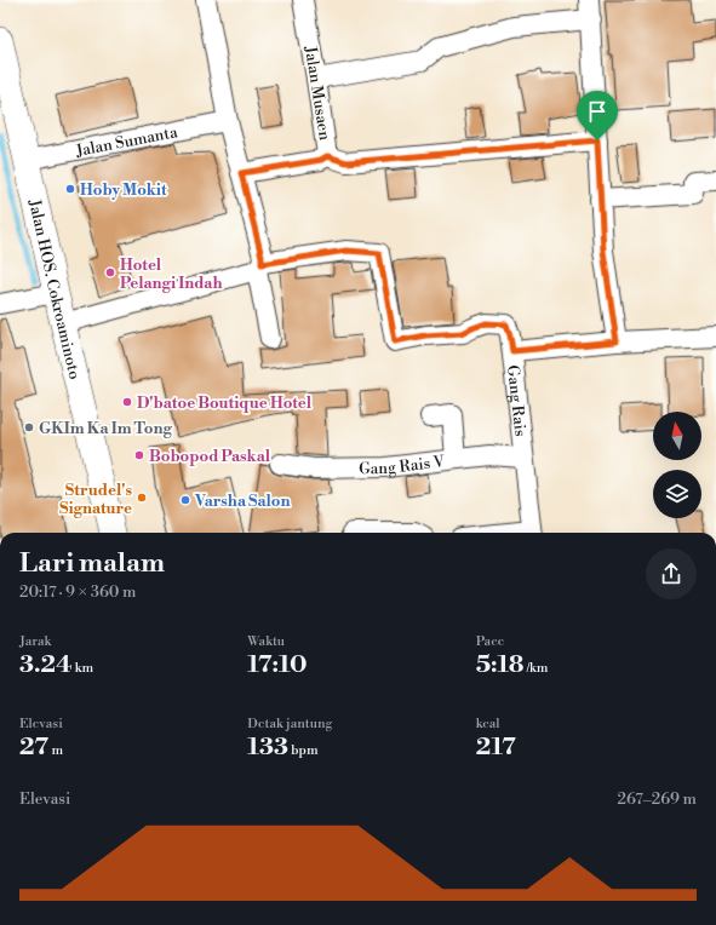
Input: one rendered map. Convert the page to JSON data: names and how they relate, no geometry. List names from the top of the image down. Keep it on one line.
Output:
{"streets":{"main road":["Jalan HOS. Cokroaminoto"],"street":["Jalan Musaen","Jalan Sumanta","Gang Rais","Gang Rais V"]},"crossings":[["Jalan Sumanta","Jalan HOS. Cokroaminoto"],["Gang Rais","Gang Rais V"]],"places":["Hoby Mokit","Hotel Pelangi Indah","D'batoe Boutique Hotel","GKIm Ka Im Tong","Bobopod Paskal","Strudel's Signature","Varsha Salon"],"north":"top","page":{"heading":["Lari malam","20:17 · 9 × 360 m"],"stats":[["Jarak","3.24 km"],["Waktu","17:10"],["Pace","5:18 /km"],["Elevasi","27 m"],["Detak jantung","133 bpm"],["kcal","217"]],"chart":["Elevasi","267–269 m"]}}
